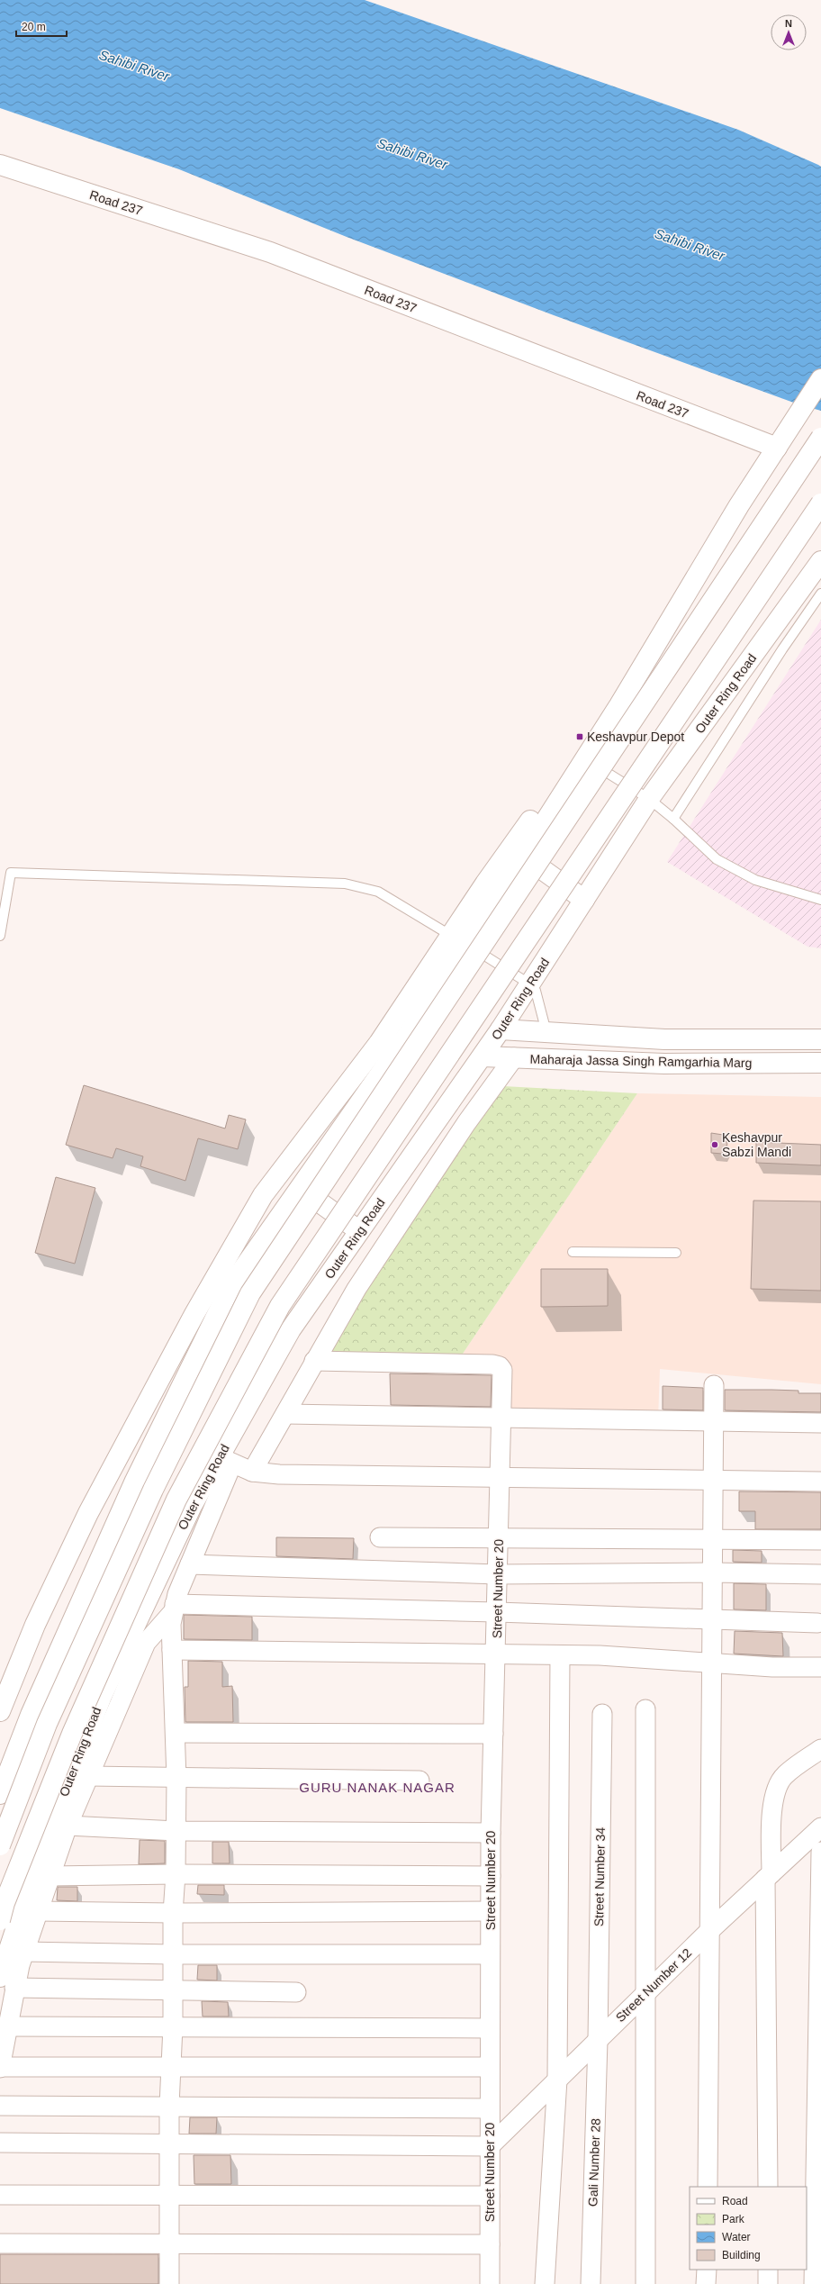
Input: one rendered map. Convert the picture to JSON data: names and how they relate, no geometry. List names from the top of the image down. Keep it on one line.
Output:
{"streets":{"street":["Road 237","Outer Ring Road","Maharaja Jassa Singh Ramgarhia Marg","Street Number 20","Street Number 34","Street Number 12","Gali Number 28"]},"crossings":[["Outer Ring Road","Maharaja Jassa Singh Ramgarhia Marg"],["Street Number 20","Street Number 12"],["Street Number 34","Street Number 12"],["Street Number 34","Gali Number 28"],["Street Number 12","Gali Number 28"]],"districts":["GURU NANAK NAGAR"],"water":["Sahibi River"],"places":{"transit":["Keshavpur Depot"],"other":["Keshavpur Sabzi Mandi"]},"legend":["Road","Park","Water","Building"],"scale_bar":"20 m","north":"top"}
